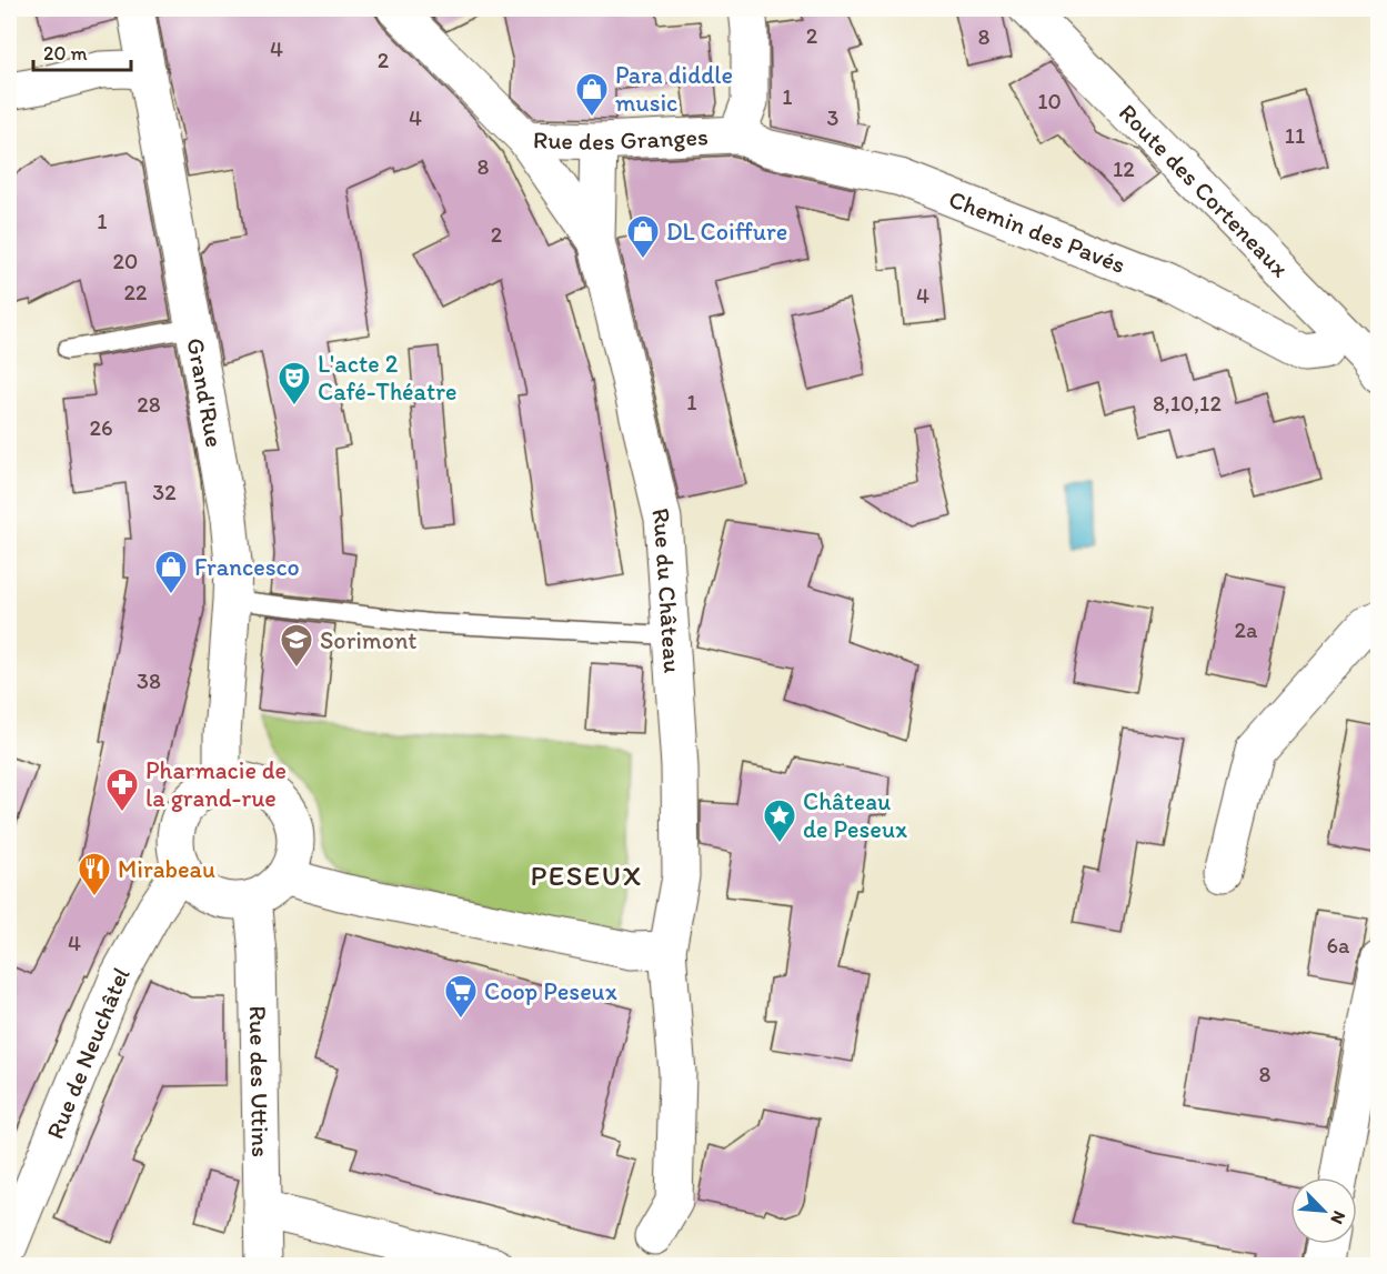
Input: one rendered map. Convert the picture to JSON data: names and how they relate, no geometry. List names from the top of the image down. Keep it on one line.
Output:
{"streets":{"street":["Rue des Granges","Route des Corteneaux","Chemin des Pavés","Grand'Rue","Rue du Château","Rue de Neuchâtel","Rue des Uttins"]},"crossings":[["Rue des Granges","Chemin des Pavés"],["Rue des Granges","Rue du Château"],["Grand'Rue","Rue de Neuchâtel"],["Grand'Rue","Rue des Uttins"],["Rue de Neuchâtel","Rue des Uttins"]],"districts":["PESEUX"],"places":{"shop":["Para diddle music","DL Coiffure","Francesco"],"theatre":["L'acte 2 Café-Théatre"],"school or university":["Sorimont"],"pharmacy":["Pharmacie de la grand-rue"],"place":["Château de Peseux"],"restaurant":["Mirabeau"],"supermarket":["Coop Peseux"]},"house_numbers":["2","8","4","2","1","10","4","3","11","8","12","1","2","20","22","4","1","8,10,12","28","26","32","2a","38","4","6a","8"],"scale_bar":"20 m","north":"bottom right"}
